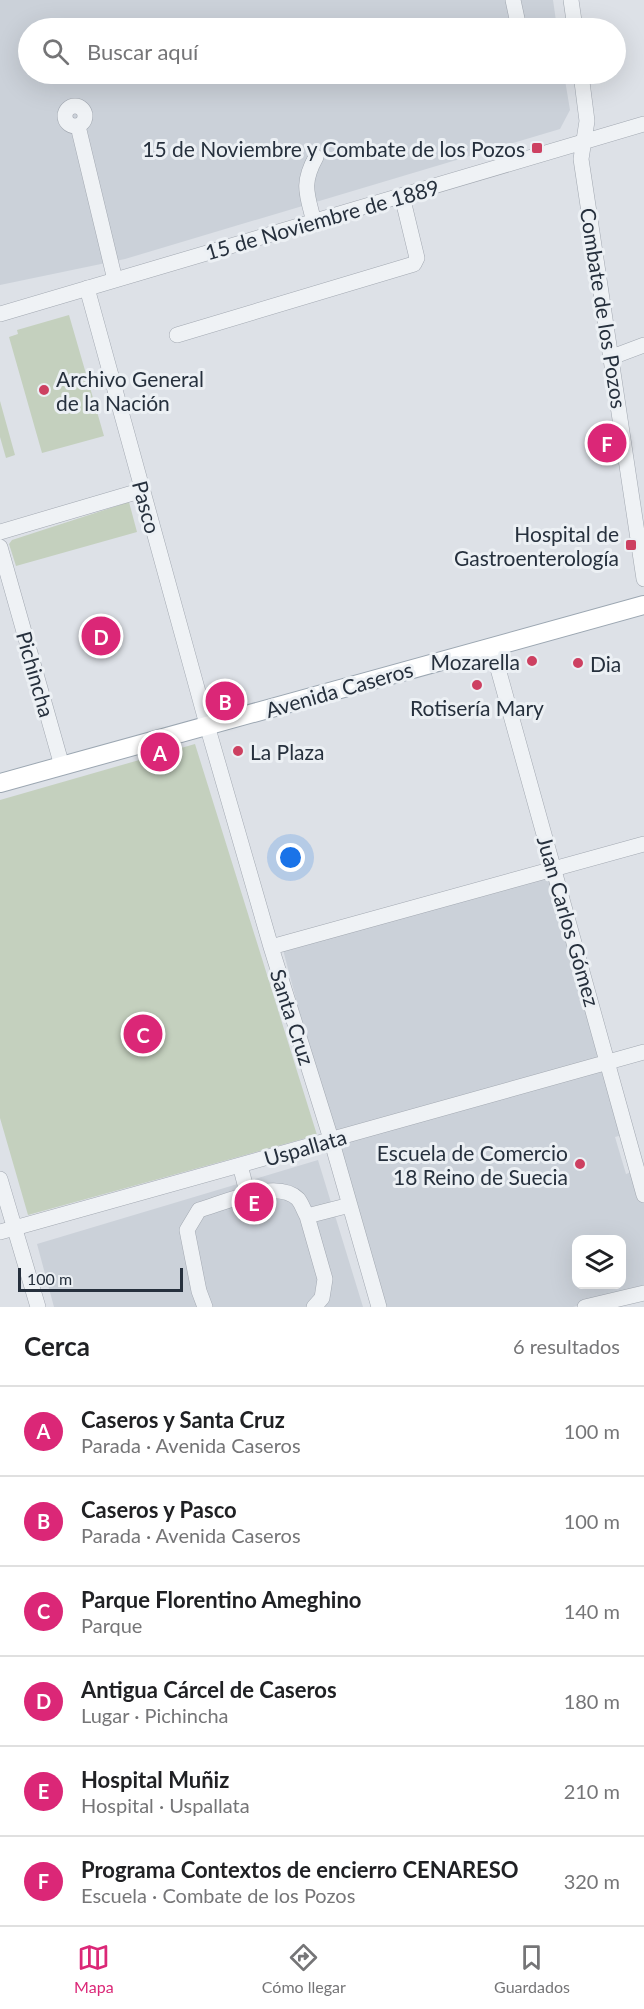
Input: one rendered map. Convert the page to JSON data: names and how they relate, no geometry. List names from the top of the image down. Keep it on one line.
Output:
{"streets":{"main road":["Avenida Caseros"],"street":["15 de Noviembre de 1889","Combate de los Pozos","Pasco","Pichincha","Juan Carlos Gómez","Santa Cruz","Uspallata"]},"crossings":[["15 de Noviembre de 1889","Combate de los Pozos"],["15 de Noviembre de 1889","Pasco"],["Pasco","Avenida Caseros"],["Pasco","Santa Cruz"],["Pichincha","Avenida Caseros"],["Avenida Caseros","Juan Carlos Gómez"],["Avenida Caseros","Santa Cruz"],["Juan Carlos Gómez","Uspallata"],["Santa Cruz","Uspallata"]],"places":{"transit":["15 de Noviembre y Combate de los Pozos","Hospital de Gastroenterología"],"other":["Archivo General de la Nación","Mozarella","Dia","Rotisería Mary","La Plaza","Escuela de Comercio 18 Reino de Suecia"]},"scale_bar":"100 m","page":{"search":"Buscar aquí","pins":["F","D","B","A","C","E"],"scale":"100 m","heading":["Cerca","6 resultados"],"list":[{"mark":"A","name":"Caseros y Santa Cruz","note":"Parada · Avenida Caseros","value":"100 m"},{"mark":"B","name":"Caseros y Pasco","note":"Parada · Avenida Caseros","value":"100 m"},{"mark":"C","name":"Parque Florentino Ameghino","note":"Parque","value":"140 m"},{"mark":"D","name":"Antigua Cárcel de Caseros","note":"Lugar · Pichincha","value":"180 m"},{"mark":"E","name":"Hospital Muñiz","note":"Hospital · Uspallata","value":"210 m"},{"mark":"F","name":"Programa Contextos de encierro CENARESO","note":"Escuela · Combate de los Pozos","value":"320 m"}],"nav":["Mapa","Cómo llegar","Guardados"]}}
